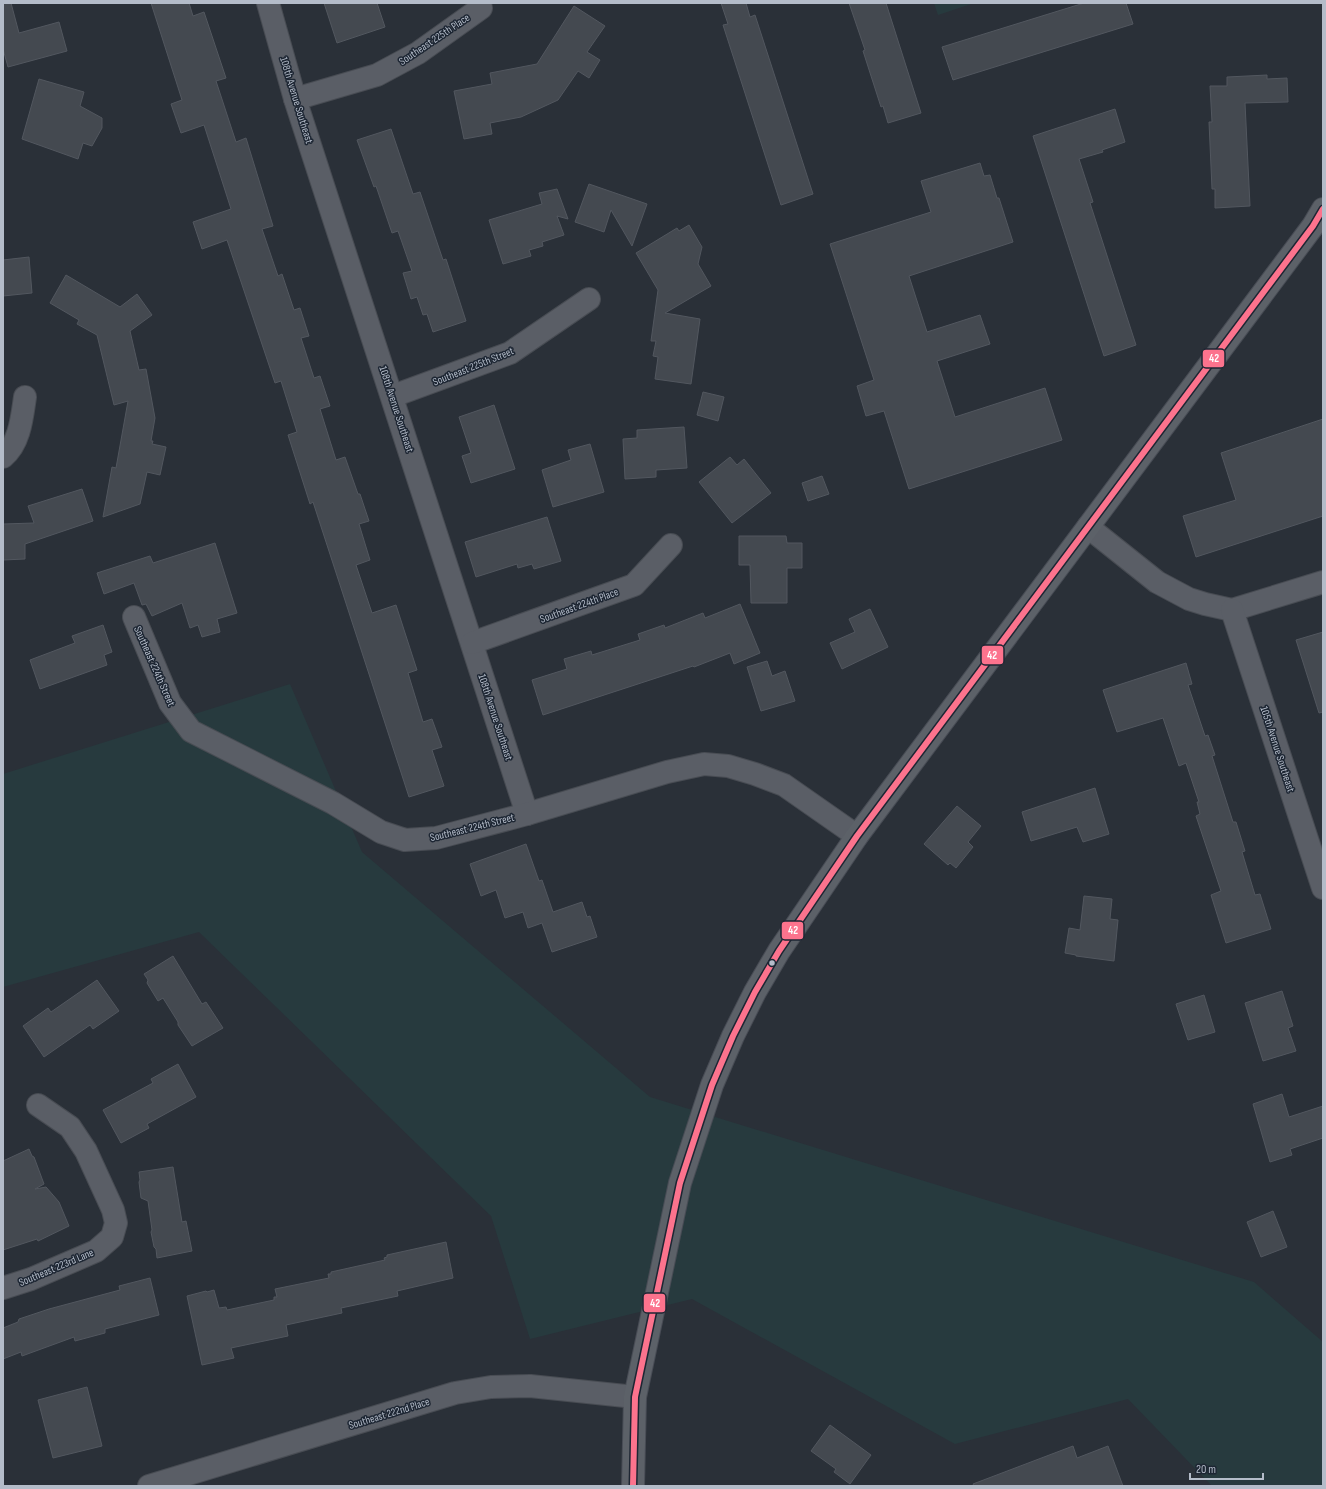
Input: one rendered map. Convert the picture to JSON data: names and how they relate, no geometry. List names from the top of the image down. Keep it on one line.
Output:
{"streets":{"street":["Southeast 225th Place","108th Avenue Southeast","Southeast 225th Street","Southeast 224th Place","Southeast 224th Street","105th Avenue Southeast","Southeast 223rd Lane","Southeast 222nd Place"]},"crossings":[["Southeast 225th Place","108th Avenue Southeast"],["108th Avenue Southeast","Southeast 225th Street"],["108th Avenue Southeast","Southeast 224th Place"],["108th Avenue Southeast","Southeast 224th Street"]],"lines":["transit line 42"],"scale_bar":"20 m"}
